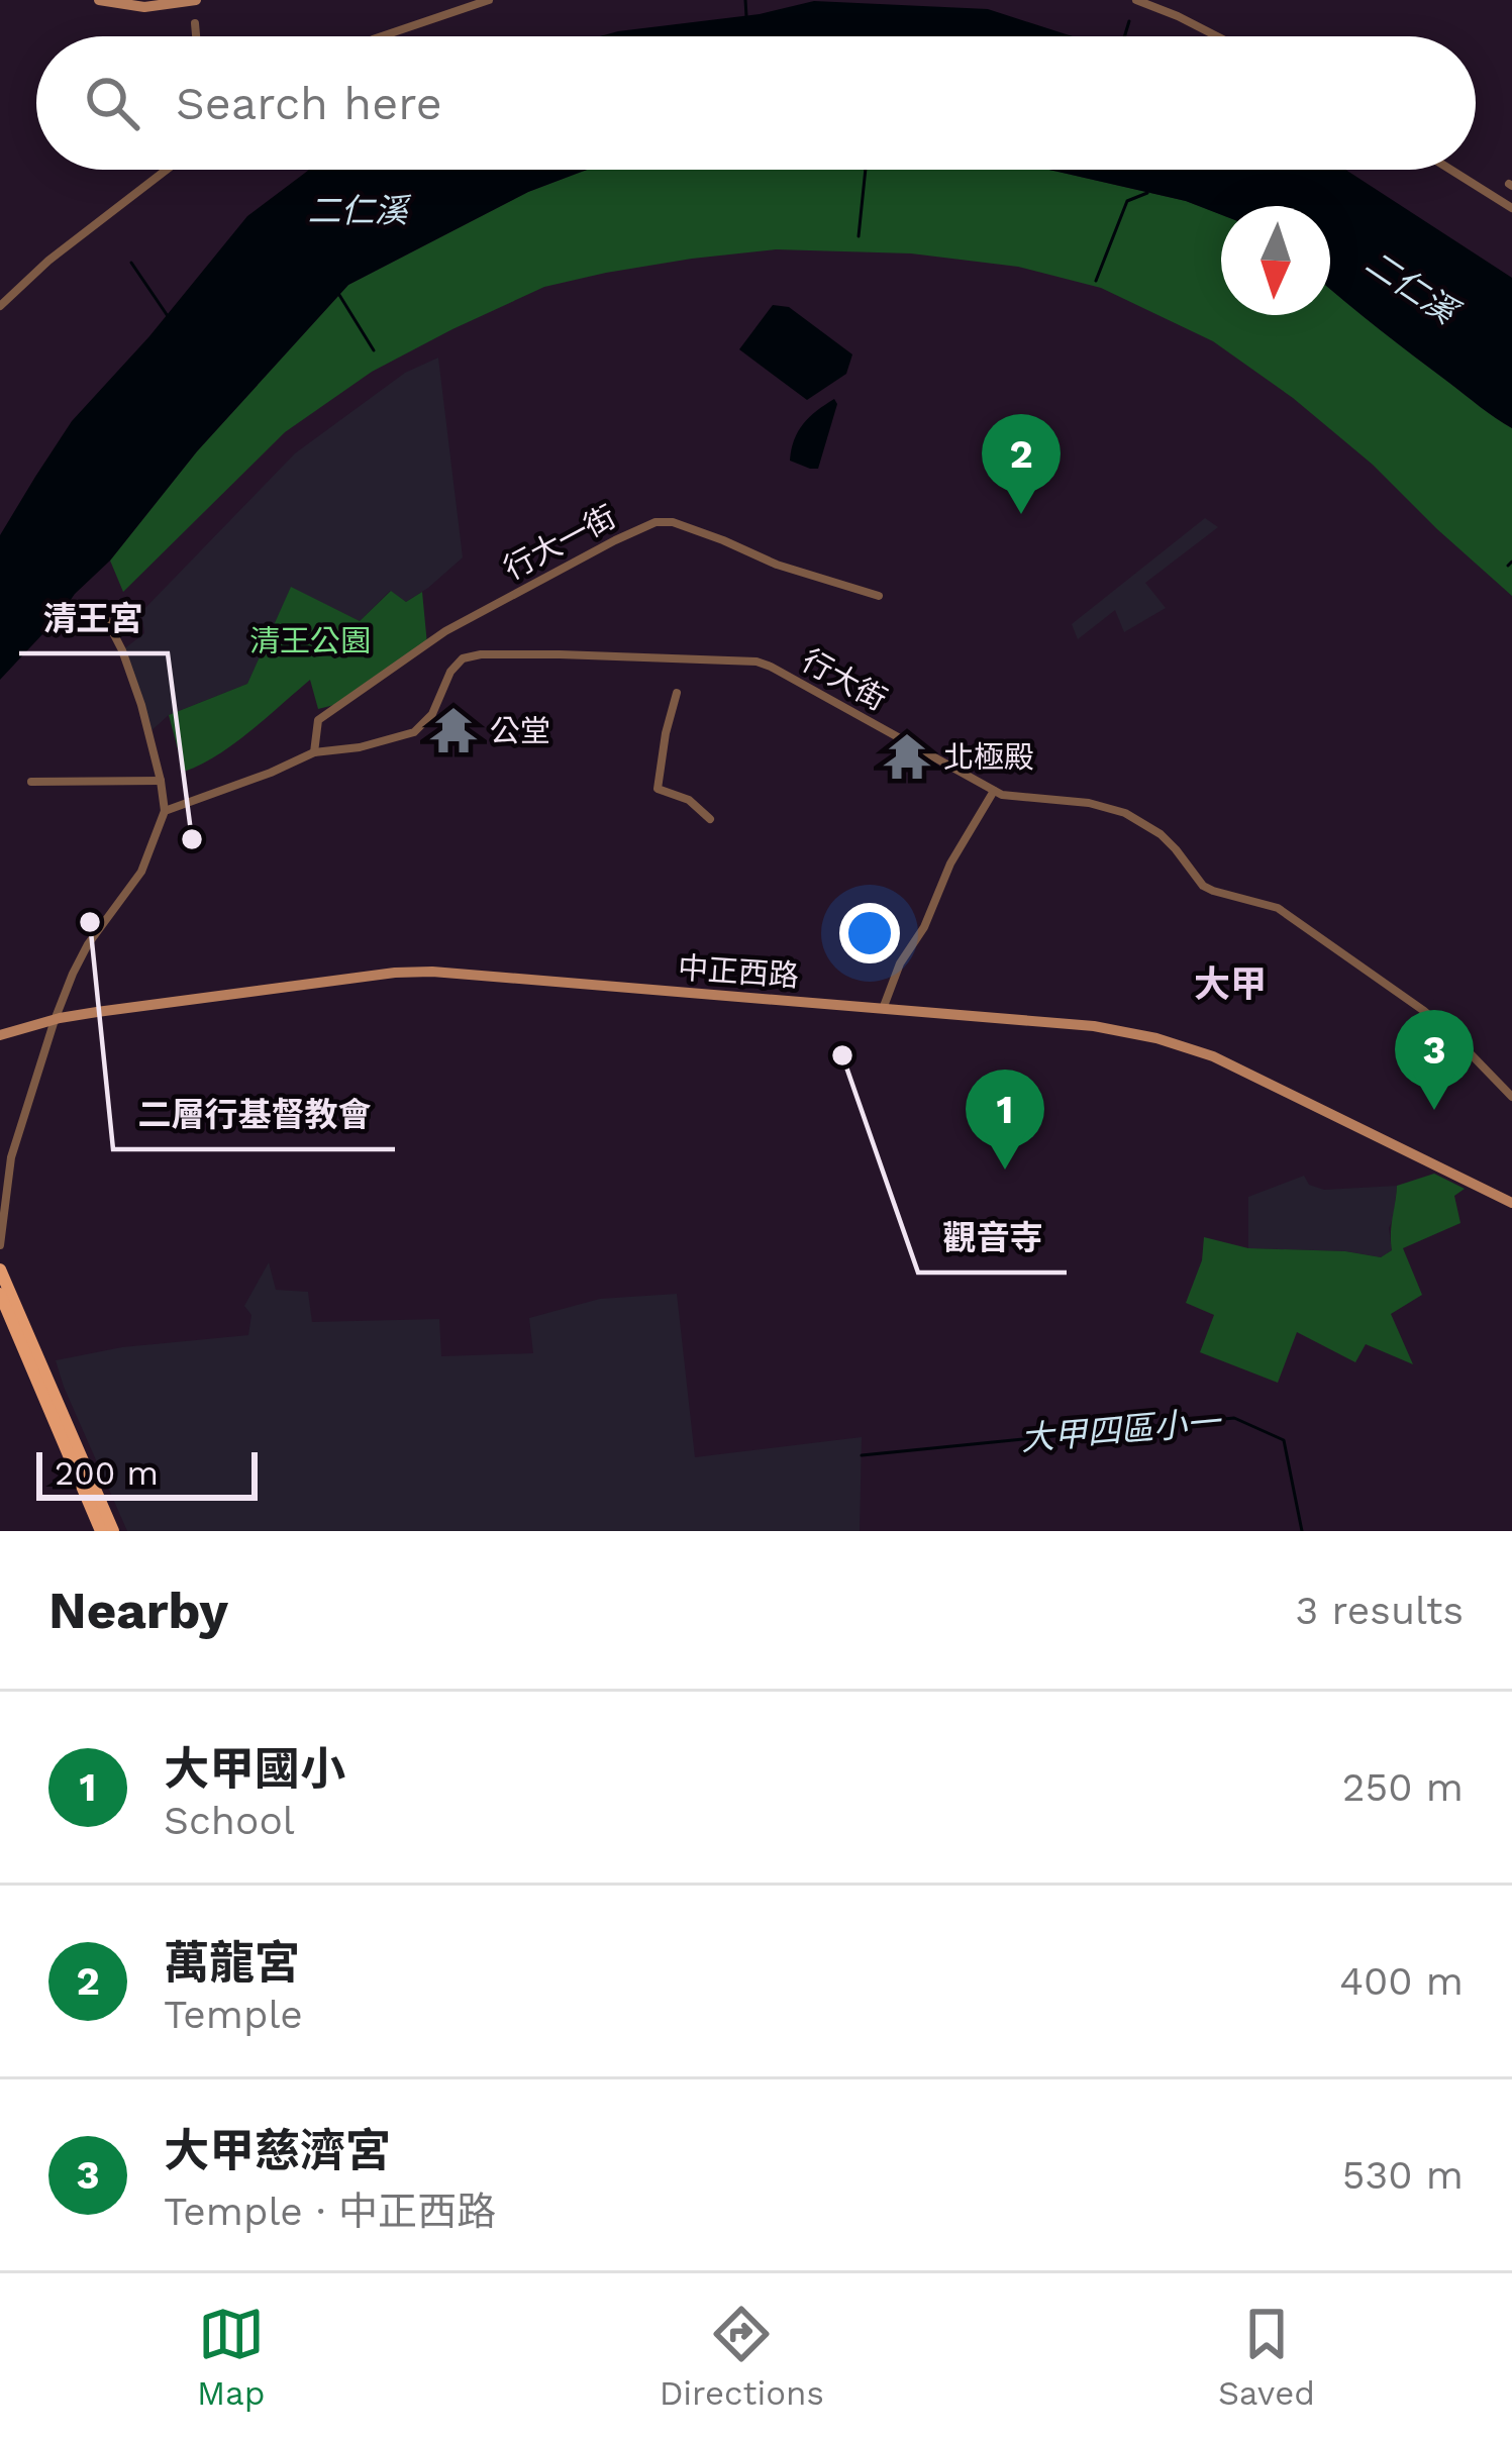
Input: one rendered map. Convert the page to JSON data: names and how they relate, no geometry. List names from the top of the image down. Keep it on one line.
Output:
{"streets":{"street":["行大一街","行大街","中正西路"]},"crossings":[["行大一街","行大街"]],"districts":["大甲"],"water":["二仁溪","大甲四區小一"],"parks":["清王公園"],"places":{"temple":["公堂","北極殿"],"other":["清王宮","二層行基督教會","觀音寺"]},"scale_bar":"200 m","north":"bottom","page":{"search":"Search here","pins":["2","3","1"],"scale":"200 m","heading":["Nearby","3 results"],"list":[{"mark":"1","name":"大甲國小","note":"School","value":"250 m"},{"mark":"2","name":"萬龍宮","note":"Temple","value":"400 m"},{"mark":"3","name":"大甲慈濟宮","note":"Temple · 中正西路","value":"530 m"}],"nav":["Map","Directions","Saved"]}}
